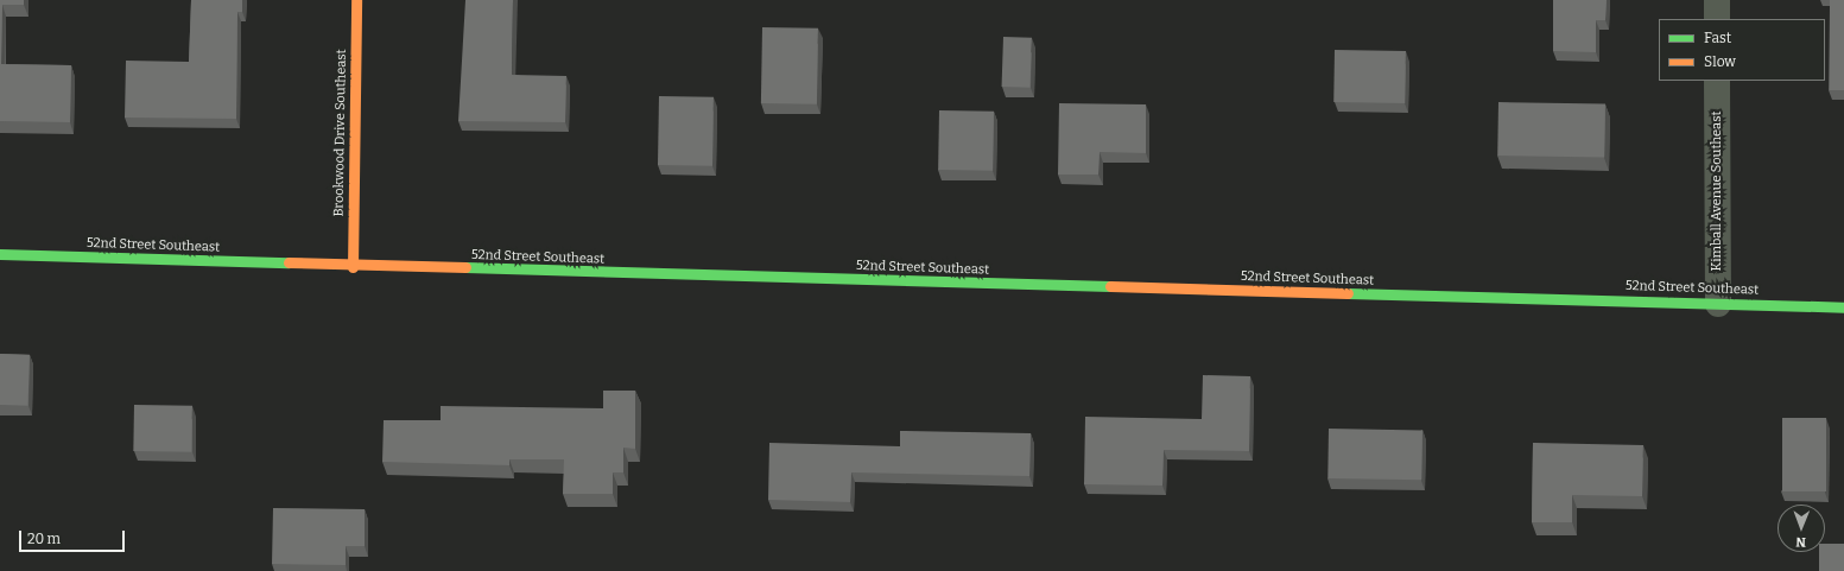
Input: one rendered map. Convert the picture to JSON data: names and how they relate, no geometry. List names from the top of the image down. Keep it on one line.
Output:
{"streets":{"main road":["Brookwood Drive Southeast","52nd Street Southeast"],"street":["Kimball Avenue Southeast"]},"crossings":[["Brookwood Drive Southeast","52nd Street Southeast"],["Kimball Avenue Southeast","52nd Street Southeast"]],"legend":["Fast","Slow"],"scale_bar":"20 m","north":"bottom"}
